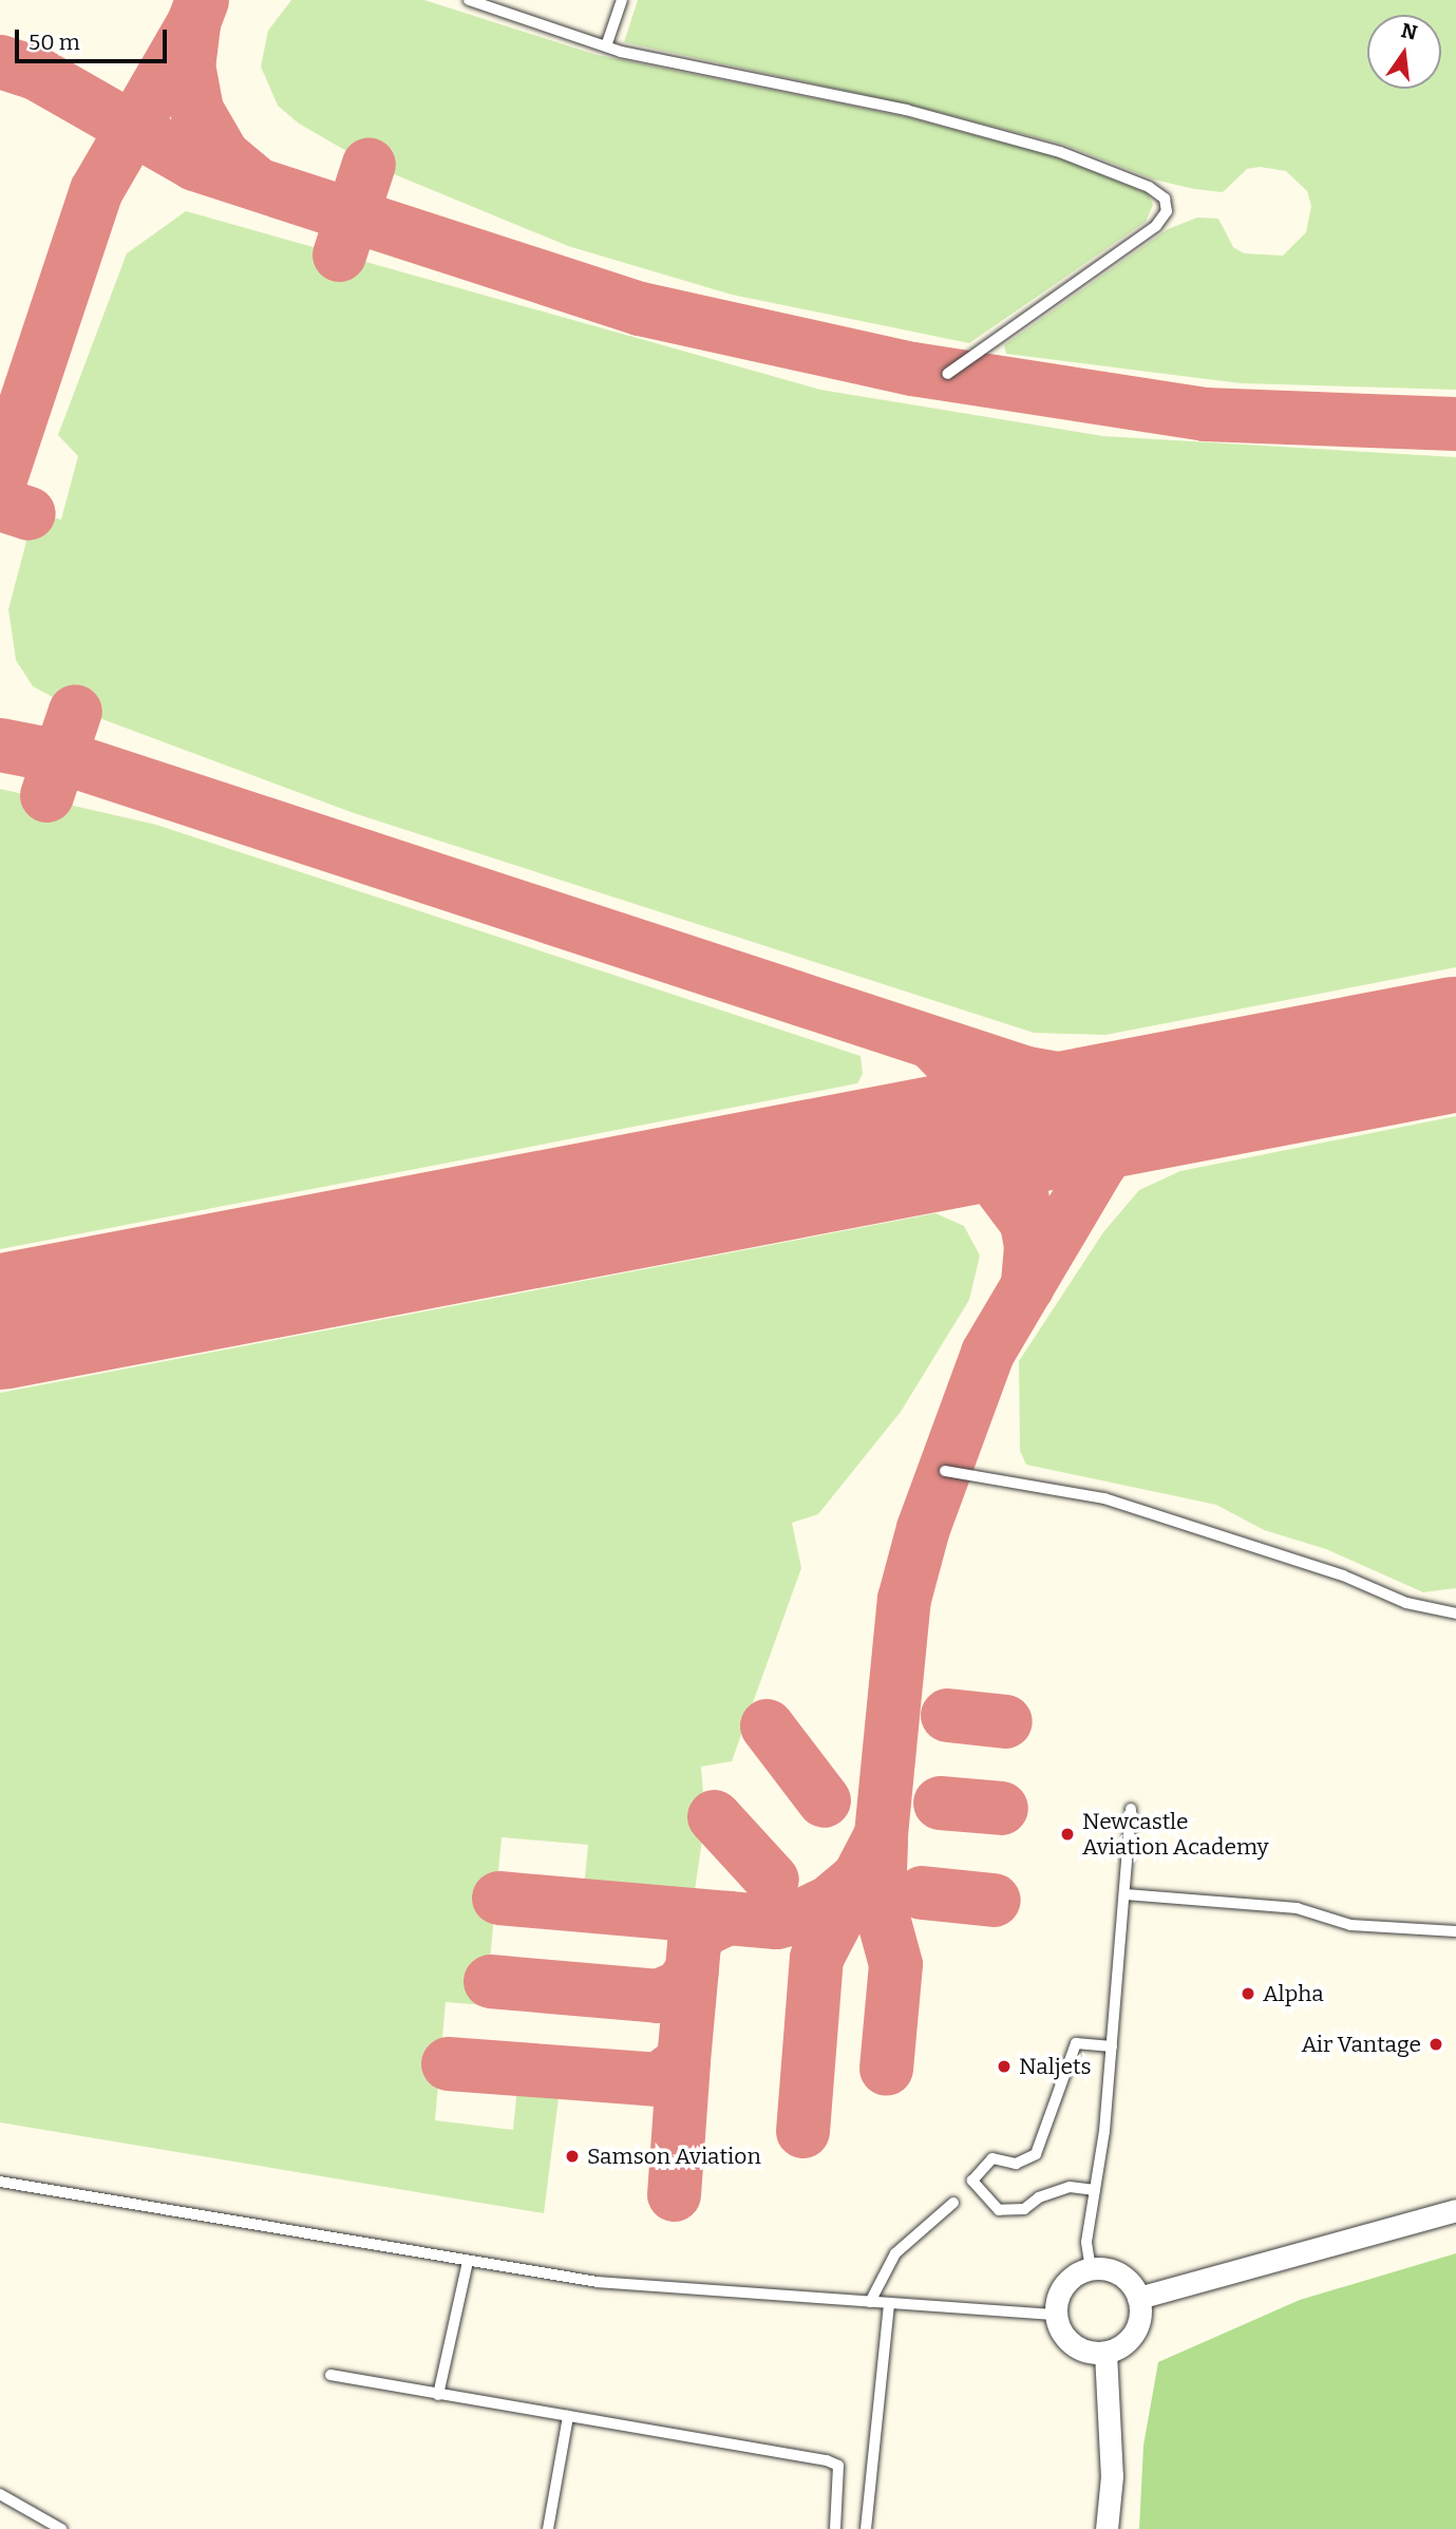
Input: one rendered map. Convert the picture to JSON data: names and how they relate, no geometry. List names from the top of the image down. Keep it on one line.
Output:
{"places":["Newcastle Aviation Academy","Alpha","Air Vantage","Naljets","Samson Aviation"],"scale_bar":"50 m","north":"top"}
